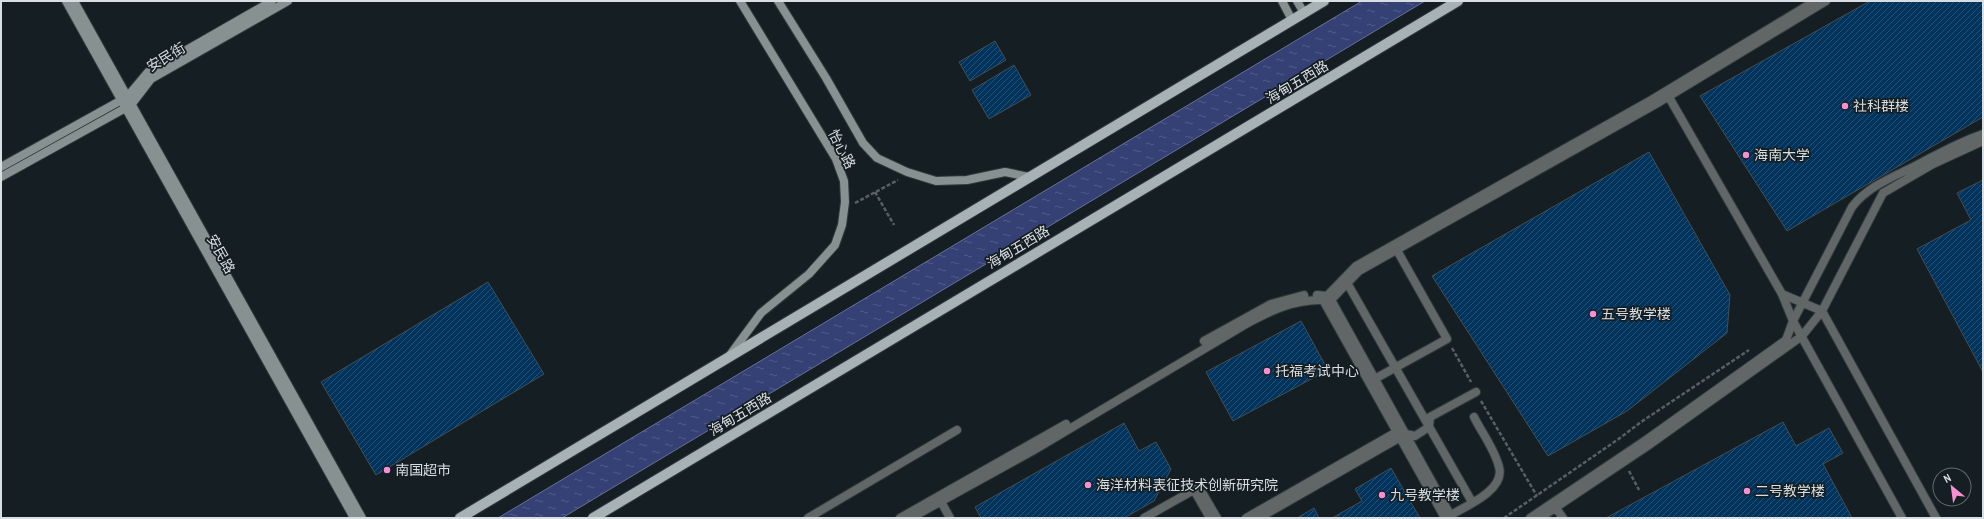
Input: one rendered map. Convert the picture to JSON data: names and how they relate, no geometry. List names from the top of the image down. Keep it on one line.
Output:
{"streets":{"main road":["海甸五西路"],"street":["安民街","怡心路","安民路"]},"crossings":[["安民街","安民路"]],"places":["社科群楼","海南大学","五号教学楼","托福考试中心","南国超市","海洋材料表征技术创新研究院","二号教学楼","九号教学楼"],"north":"top left"}
